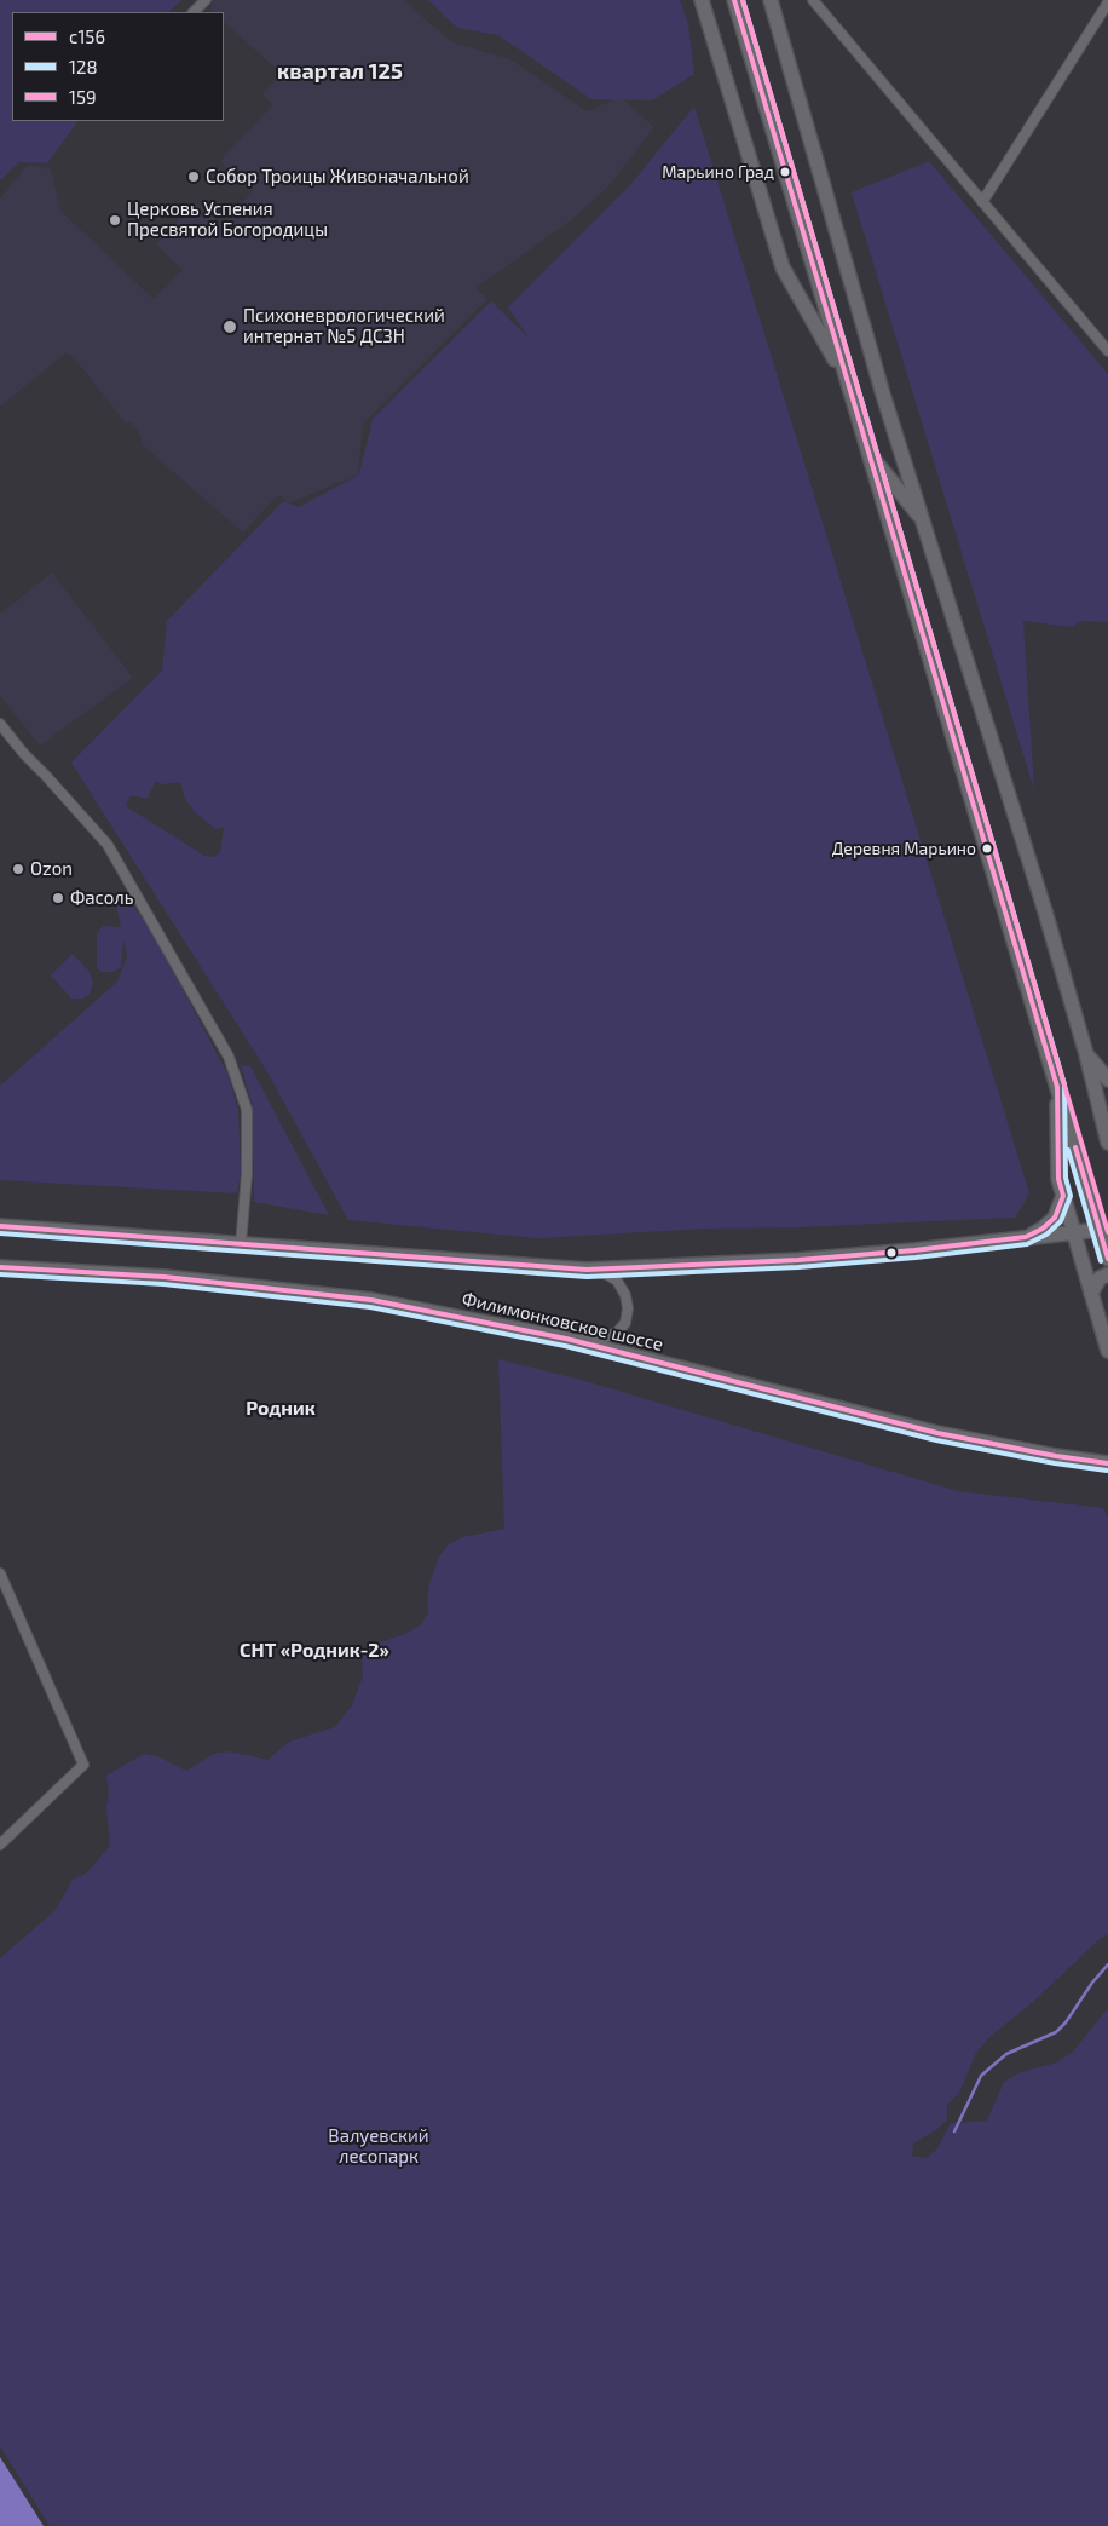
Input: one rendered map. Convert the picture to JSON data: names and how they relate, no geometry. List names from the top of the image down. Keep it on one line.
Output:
{"streets":{"main road":["Филимонковское шоссе"]},"districts":["квартал 125","Родник","СНТ «Родник-2»"],"parks":["Валуевский лесопарк"],"places":["Марьино Град","Собор Троицы Живоначальной","Церковь Успения Пресвятой Богородицы","Психоневрологический интернат №5 ДСЗН","Деревня Марьино","Ozon","Фасоль"],"lines":["transit line с156","transit line 128","transit line 159"],"legend":["с156","128","159"]}
